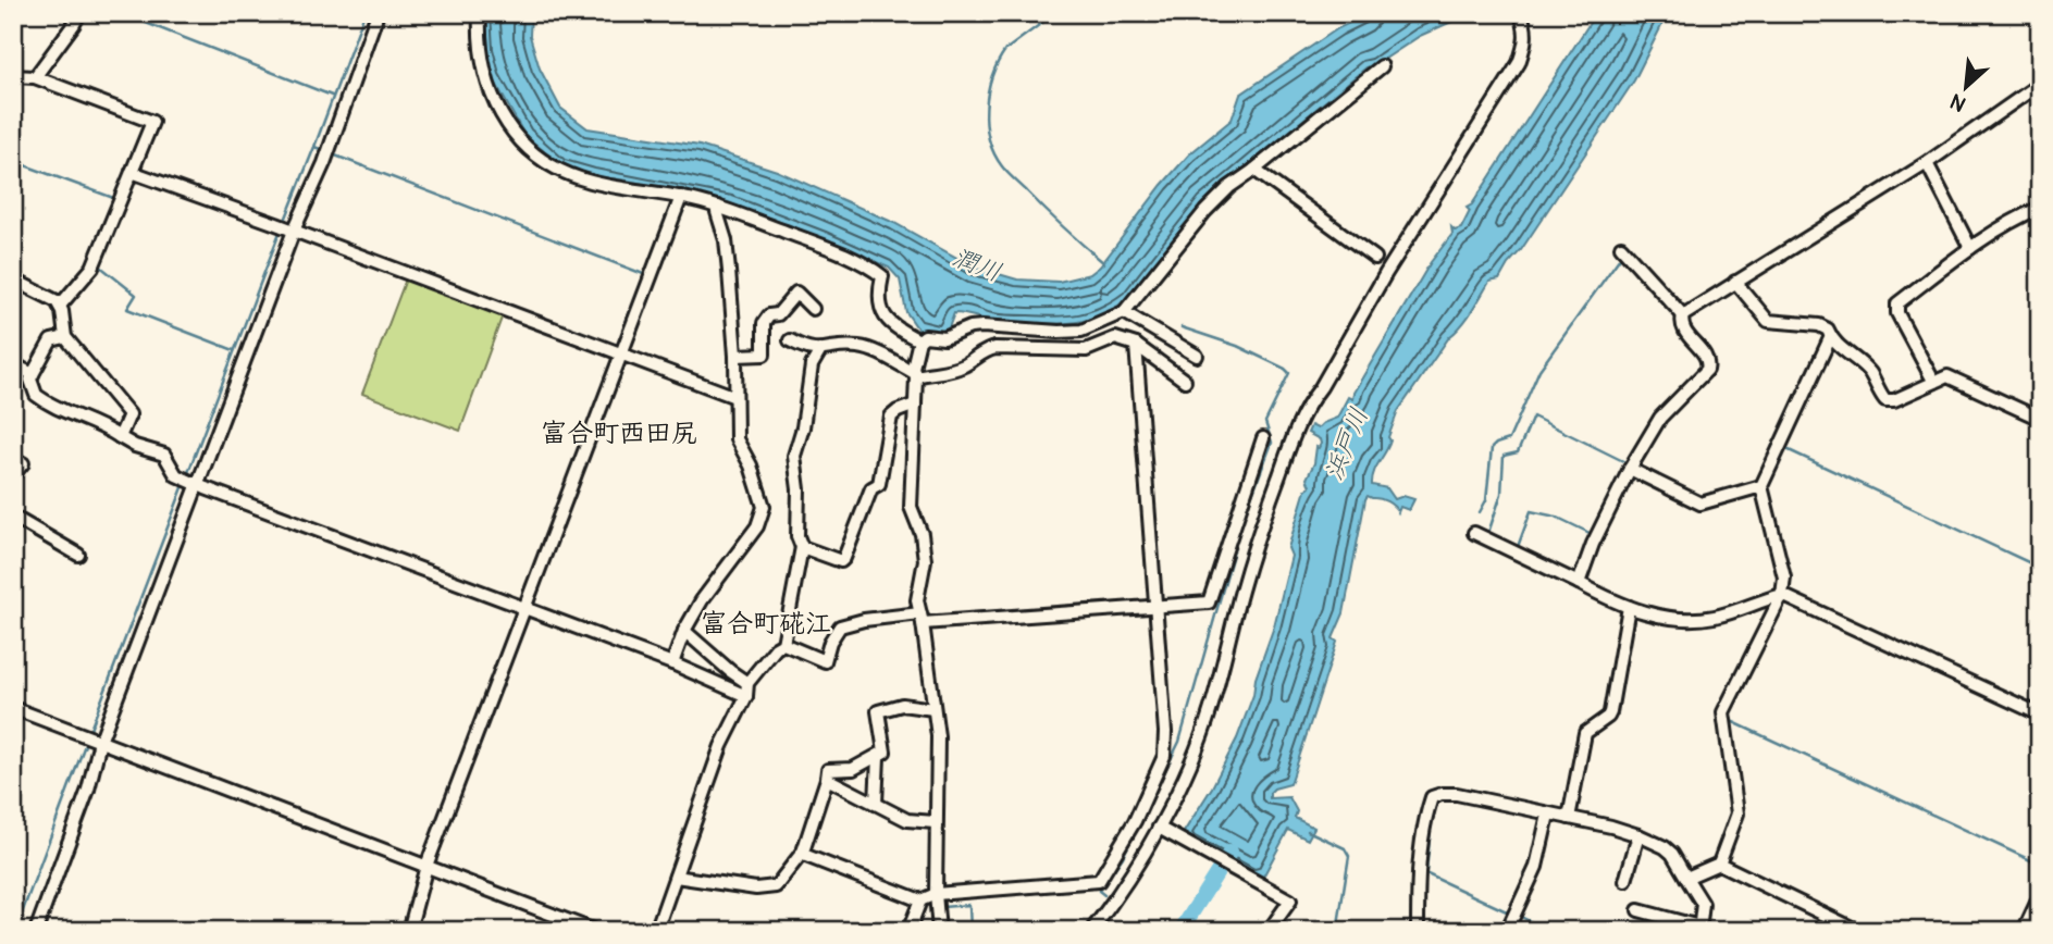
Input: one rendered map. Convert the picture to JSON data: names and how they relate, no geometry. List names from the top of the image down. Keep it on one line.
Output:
{"districts":["富合町西田尻","富合町硴江"],"water":["潤川","浜戸川"],"north":"bottom left"}
